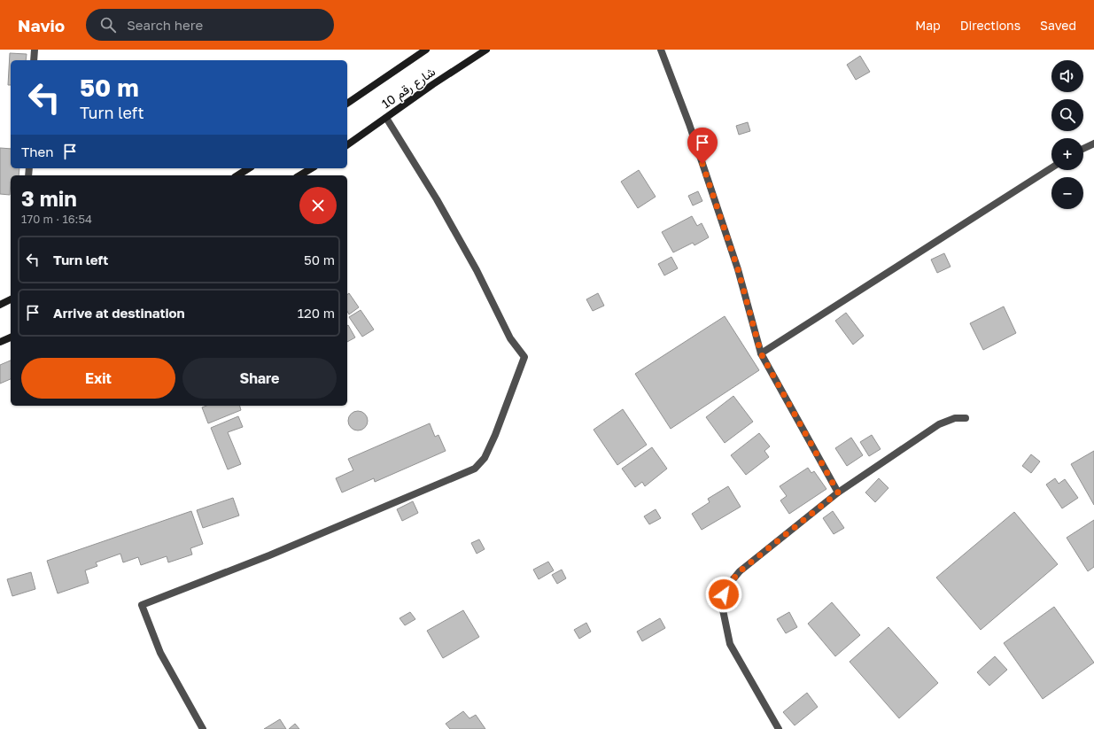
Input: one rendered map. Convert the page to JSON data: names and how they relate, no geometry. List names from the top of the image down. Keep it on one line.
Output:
{"streets":{"main road":["شارع رقم 10"]},"page":{"header":"Navio","search":"Search here","nav":["Map","Directions","Saved"],"map_buttons":["+","−"],"turn":["50 m","Turn left"],"then":"Then","heading":["3 min","170 m · 16:54"],"list":[{"name":"Turn left","value":"50 m"},{"name":"Arrive at destination","value":"120 m"}],"buttons":["Exit","Share"]}}
